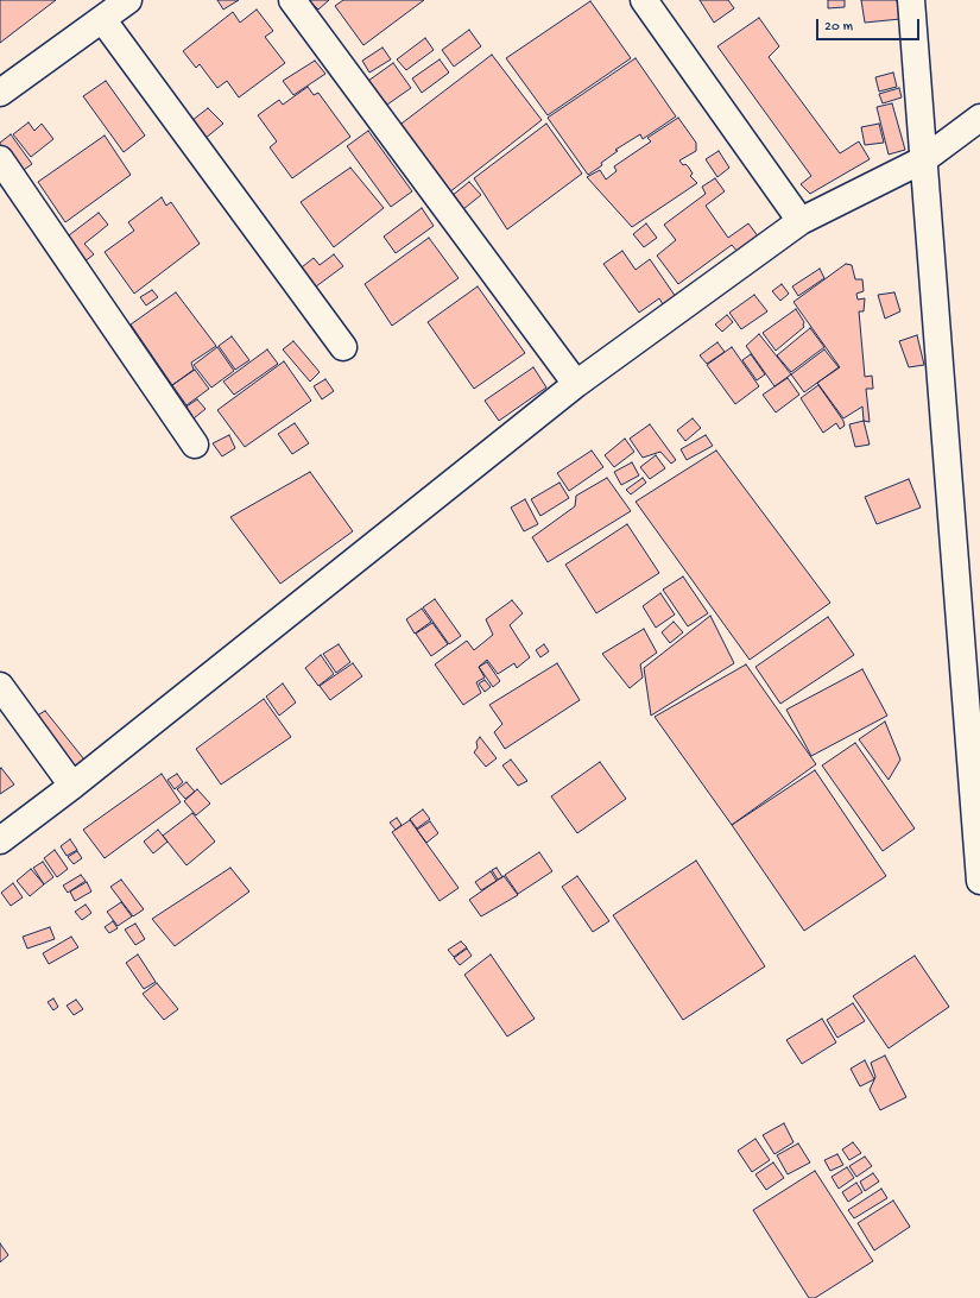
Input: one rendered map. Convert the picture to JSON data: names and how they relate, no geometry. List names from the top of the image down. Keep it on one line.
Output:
{"scale_bar":"20 m"}
